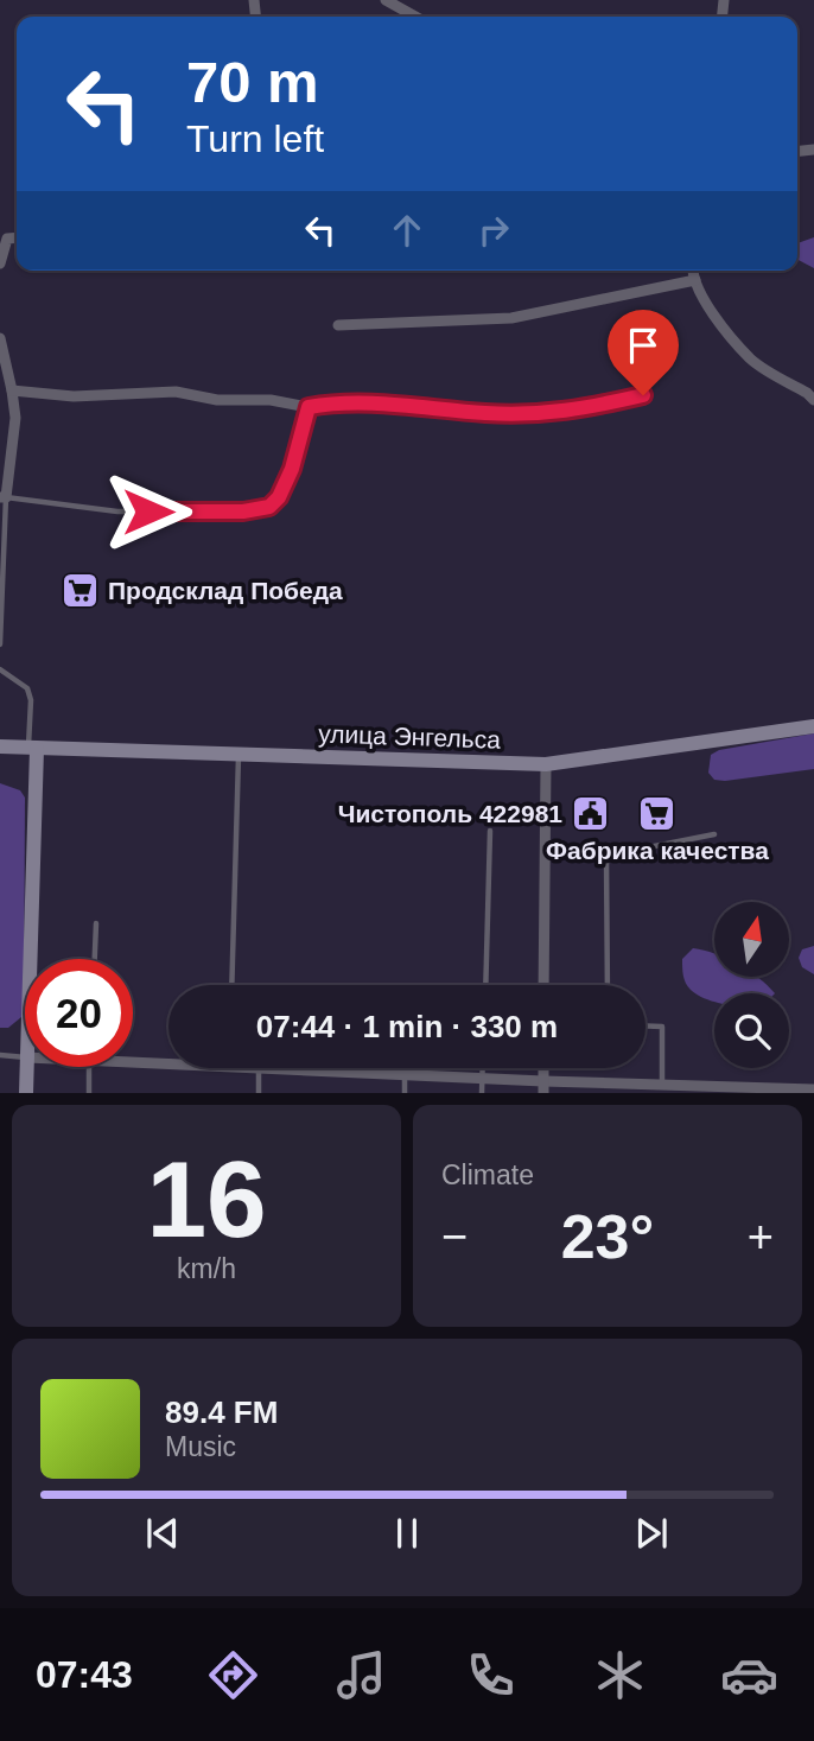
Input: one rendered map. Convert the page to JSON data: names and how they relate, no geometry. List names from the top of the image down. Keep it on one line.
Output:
{"streets":{"main road":["улица Энгельса"]},"places":{"supermarket":["Продсклад Победа","Фабрика качества"],"public building":["Чистополь 422981"]},"north":"top","page":{"turn":["70 m","Turn left"],"limit":"20","trip":"07:44 · 1 min · 330 m","tile":[["16","km/h"],"Climate"],"heat":["−","23°","+"],"song":["89.4 FM","Music"],"tabs":"07:43"}}
